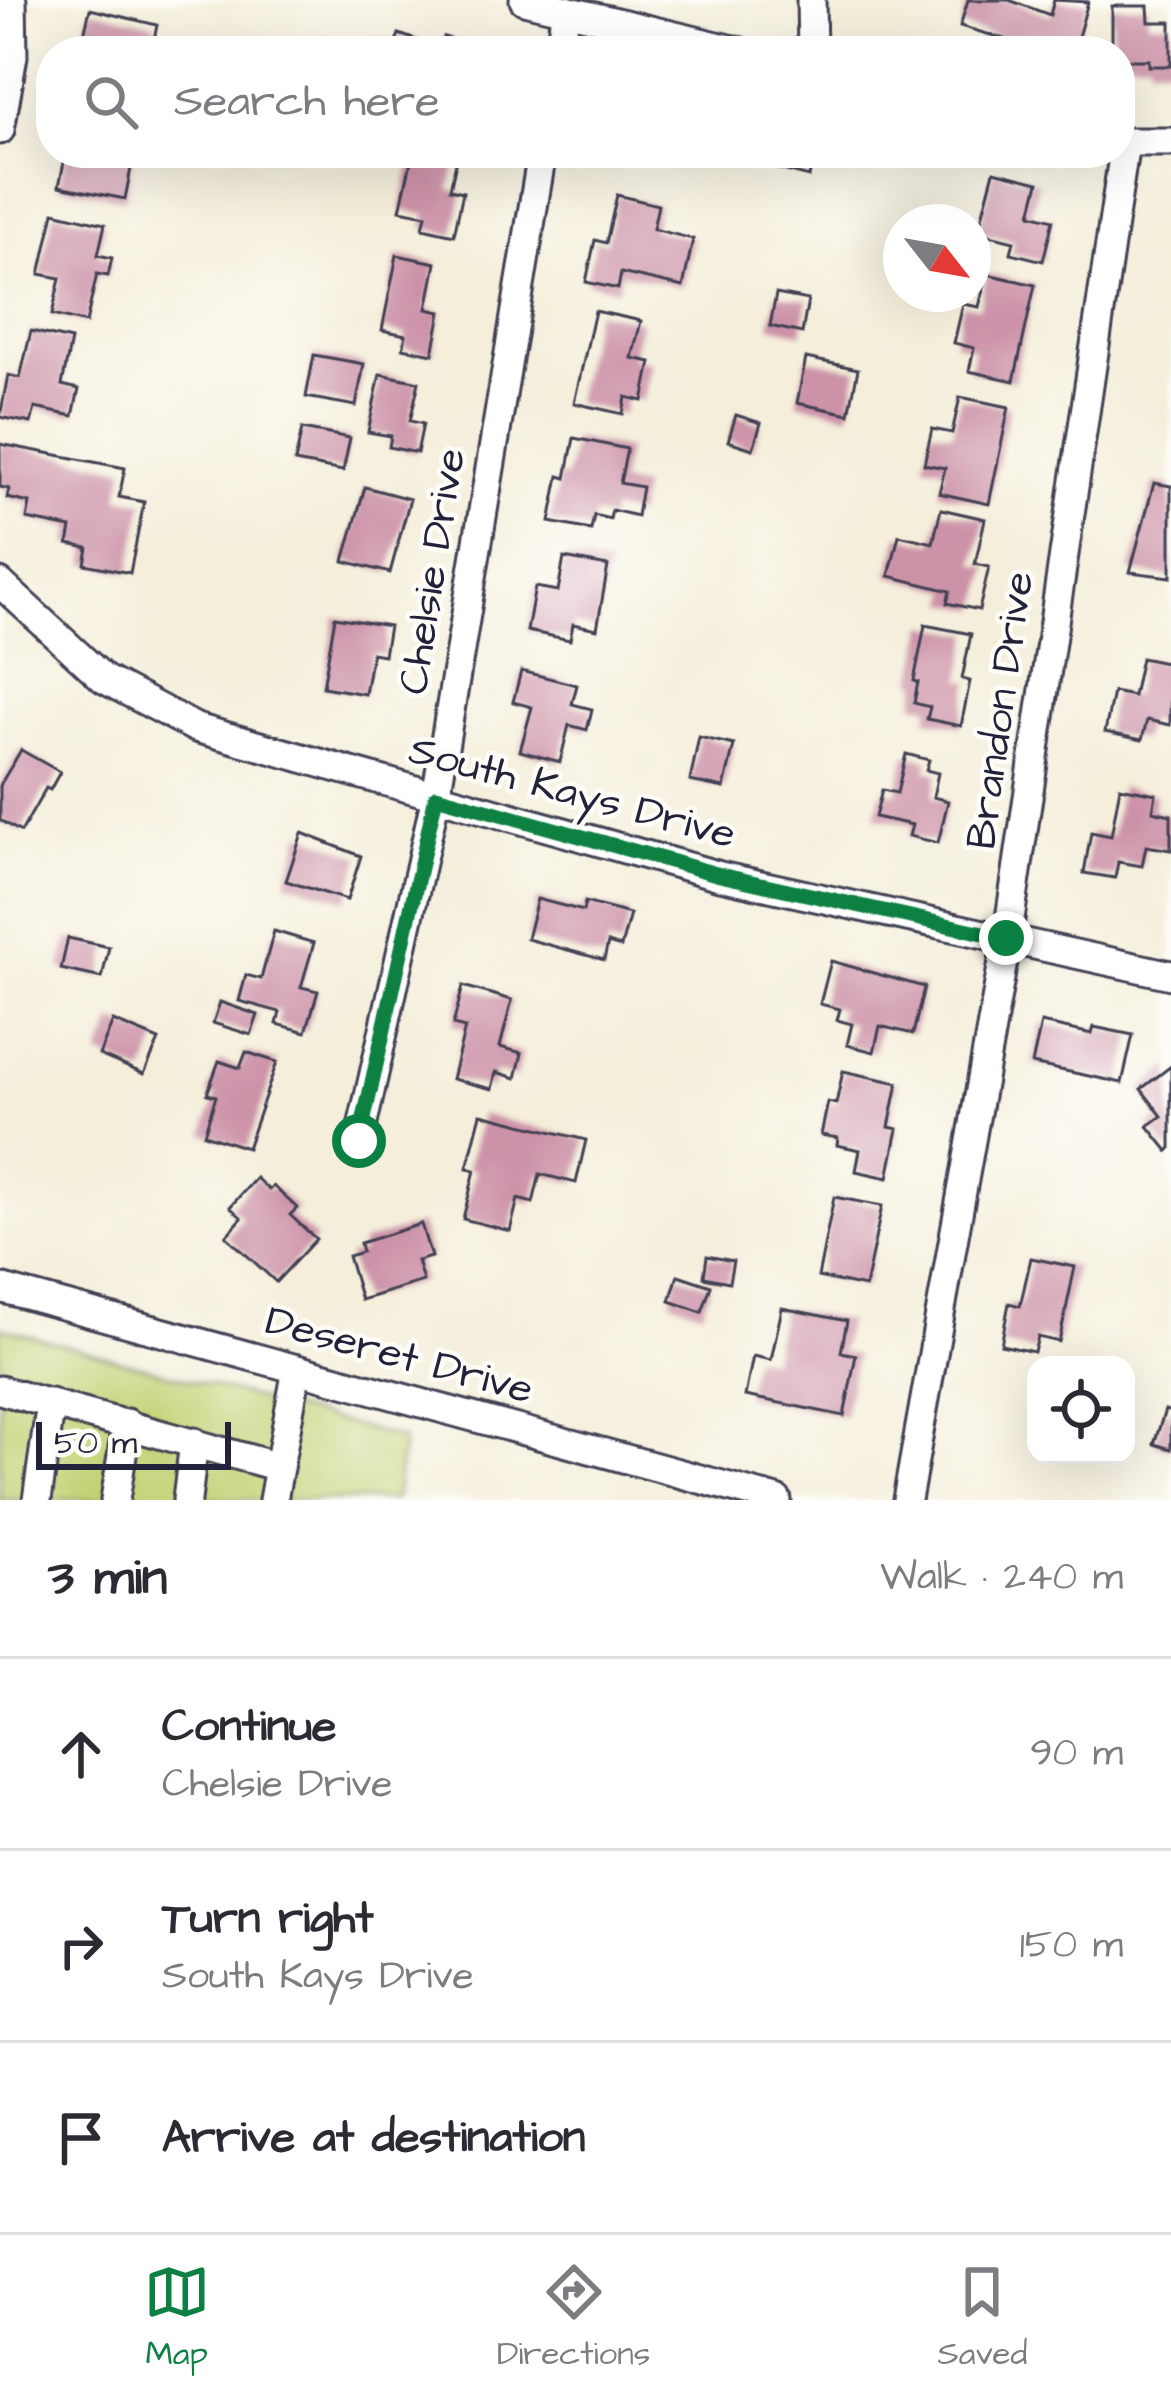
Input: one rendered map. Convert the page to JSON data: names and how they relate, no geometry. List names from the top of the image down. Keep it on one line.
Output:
{"streets":{"street":["Chelsie Drive","Brandon Drive","South Kays Drive","Deseret Drive"]},"crossings":[["Chelsie Drive","South Kays Drive"],["Brandon Drive","South Kays Drive"]],"scale_bar":"50 m","north":"bottom right","page":{"search":"Search here","scale":"50 m","heading":["3 min","Walk · 240 m"],"list":[["Continue","Chelsie Drive","90 m"],["Turn right","South Kays Drive","150 m"],"Arrive at destination"],"nav":["Map","Directions","Saved"]}}
